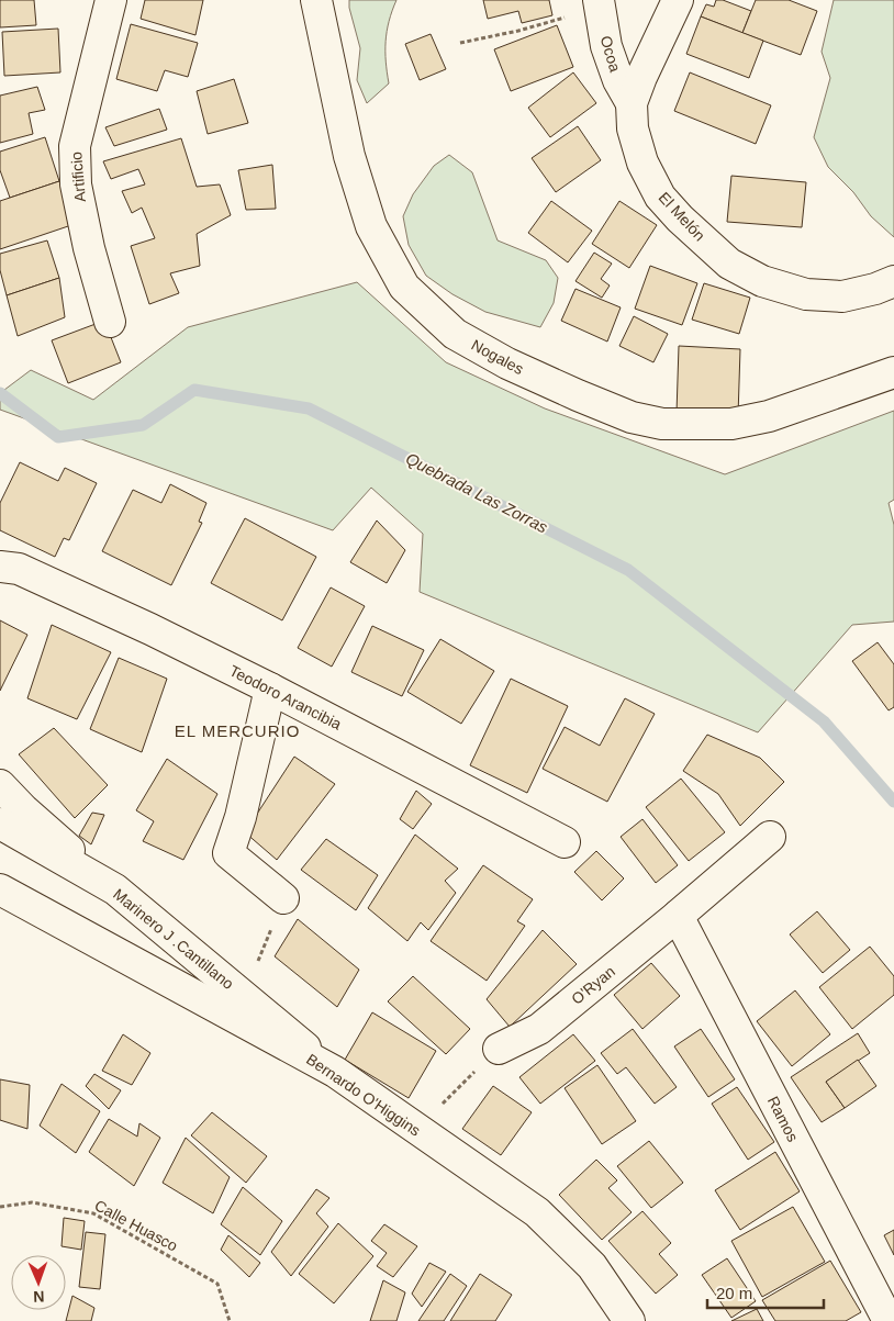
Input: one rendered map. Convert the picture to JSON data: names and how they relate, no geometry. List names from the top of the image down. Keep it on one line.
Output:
{"streets":{"street":["Ocoa","Artificio","El Melón","Nogales","Teodoro Arancibia","Marinero J .Cantillano","O'Ryan","Bernardo O'Higgins","Ramos"],"path":["Calle Huasco"]},"crossings":[["Ocoa","El Melón"],["Marinero J .Cantillano","Bernardo O'Higgins"],["O'Ryan","Ramos"]],"districts":["EL MERCURIO"],"water":["Quebrada Las Zorras"],"scale_bar":"20 m","north":"bottom"}
